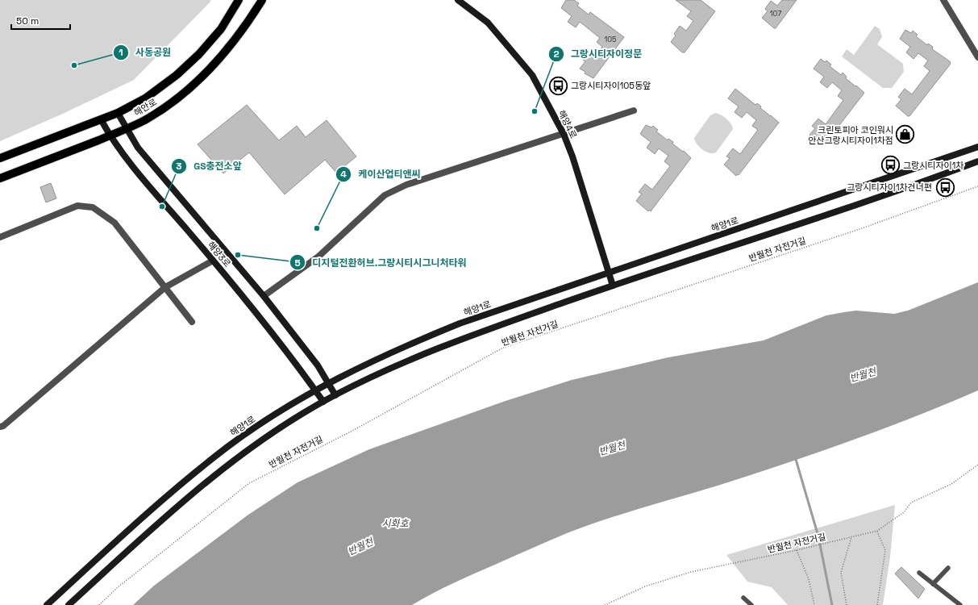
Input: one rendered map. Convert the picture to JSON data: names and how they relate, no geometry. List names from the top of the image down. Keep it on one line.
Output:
{"streets":{"main road":["해안로"],"street":["해양4로","해양1로","해양3로"],"path":["반월천 자전거길"]},"crossings":[["해안로","해양3로"],["해양4로","해양1로"],["해양1로","해양3로"]],"water":["반월천","시화호"],"places":{"other":["사동공원","그랑시티자이정문","GS충전소앞","케이산업티앤씨","디지털전환허브.그랑시티시그니처타워"],"bus stop":["그랑시티자이105동앞","그랑시티자이1차","그랑시티자이1차건너편"],"shop":["크린토피아 코인워시 안산그랑시티자이1차점"]},"house_numbers":["107","105"],"scale_bar":"50 m"}
